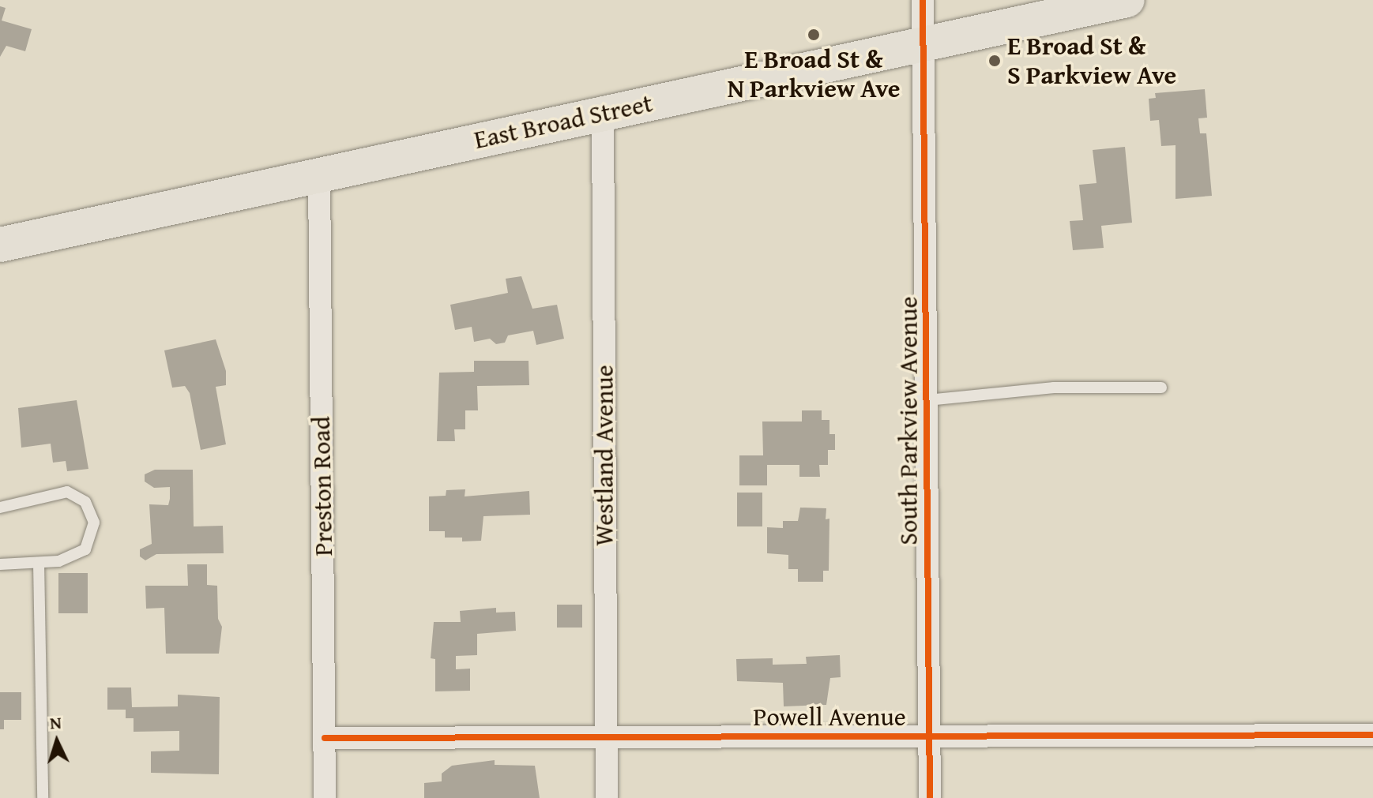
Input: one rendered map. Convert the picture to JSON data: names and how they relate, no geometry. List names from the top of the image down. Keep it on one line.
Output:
{"streets":{"main road":["East Broad Street"],"street":["South Parkview Avenue","Westland Avenue","Preston Road","Powell Avenue"]},"crossings":[["East Broad Street","South Parkview Avenue"],["East Broad Street","Westland Avenue"],["East Broad Street","Preston Road"],["South Parkview Avenue","Powell Avenue"],["Westland Avenue","Powell Avenue"],["Preston Road","Powell Avenue"]],"places":["E Broad St & N Parkview Ave","E Broad St & S Parkview Ave"],"north":"top"}
